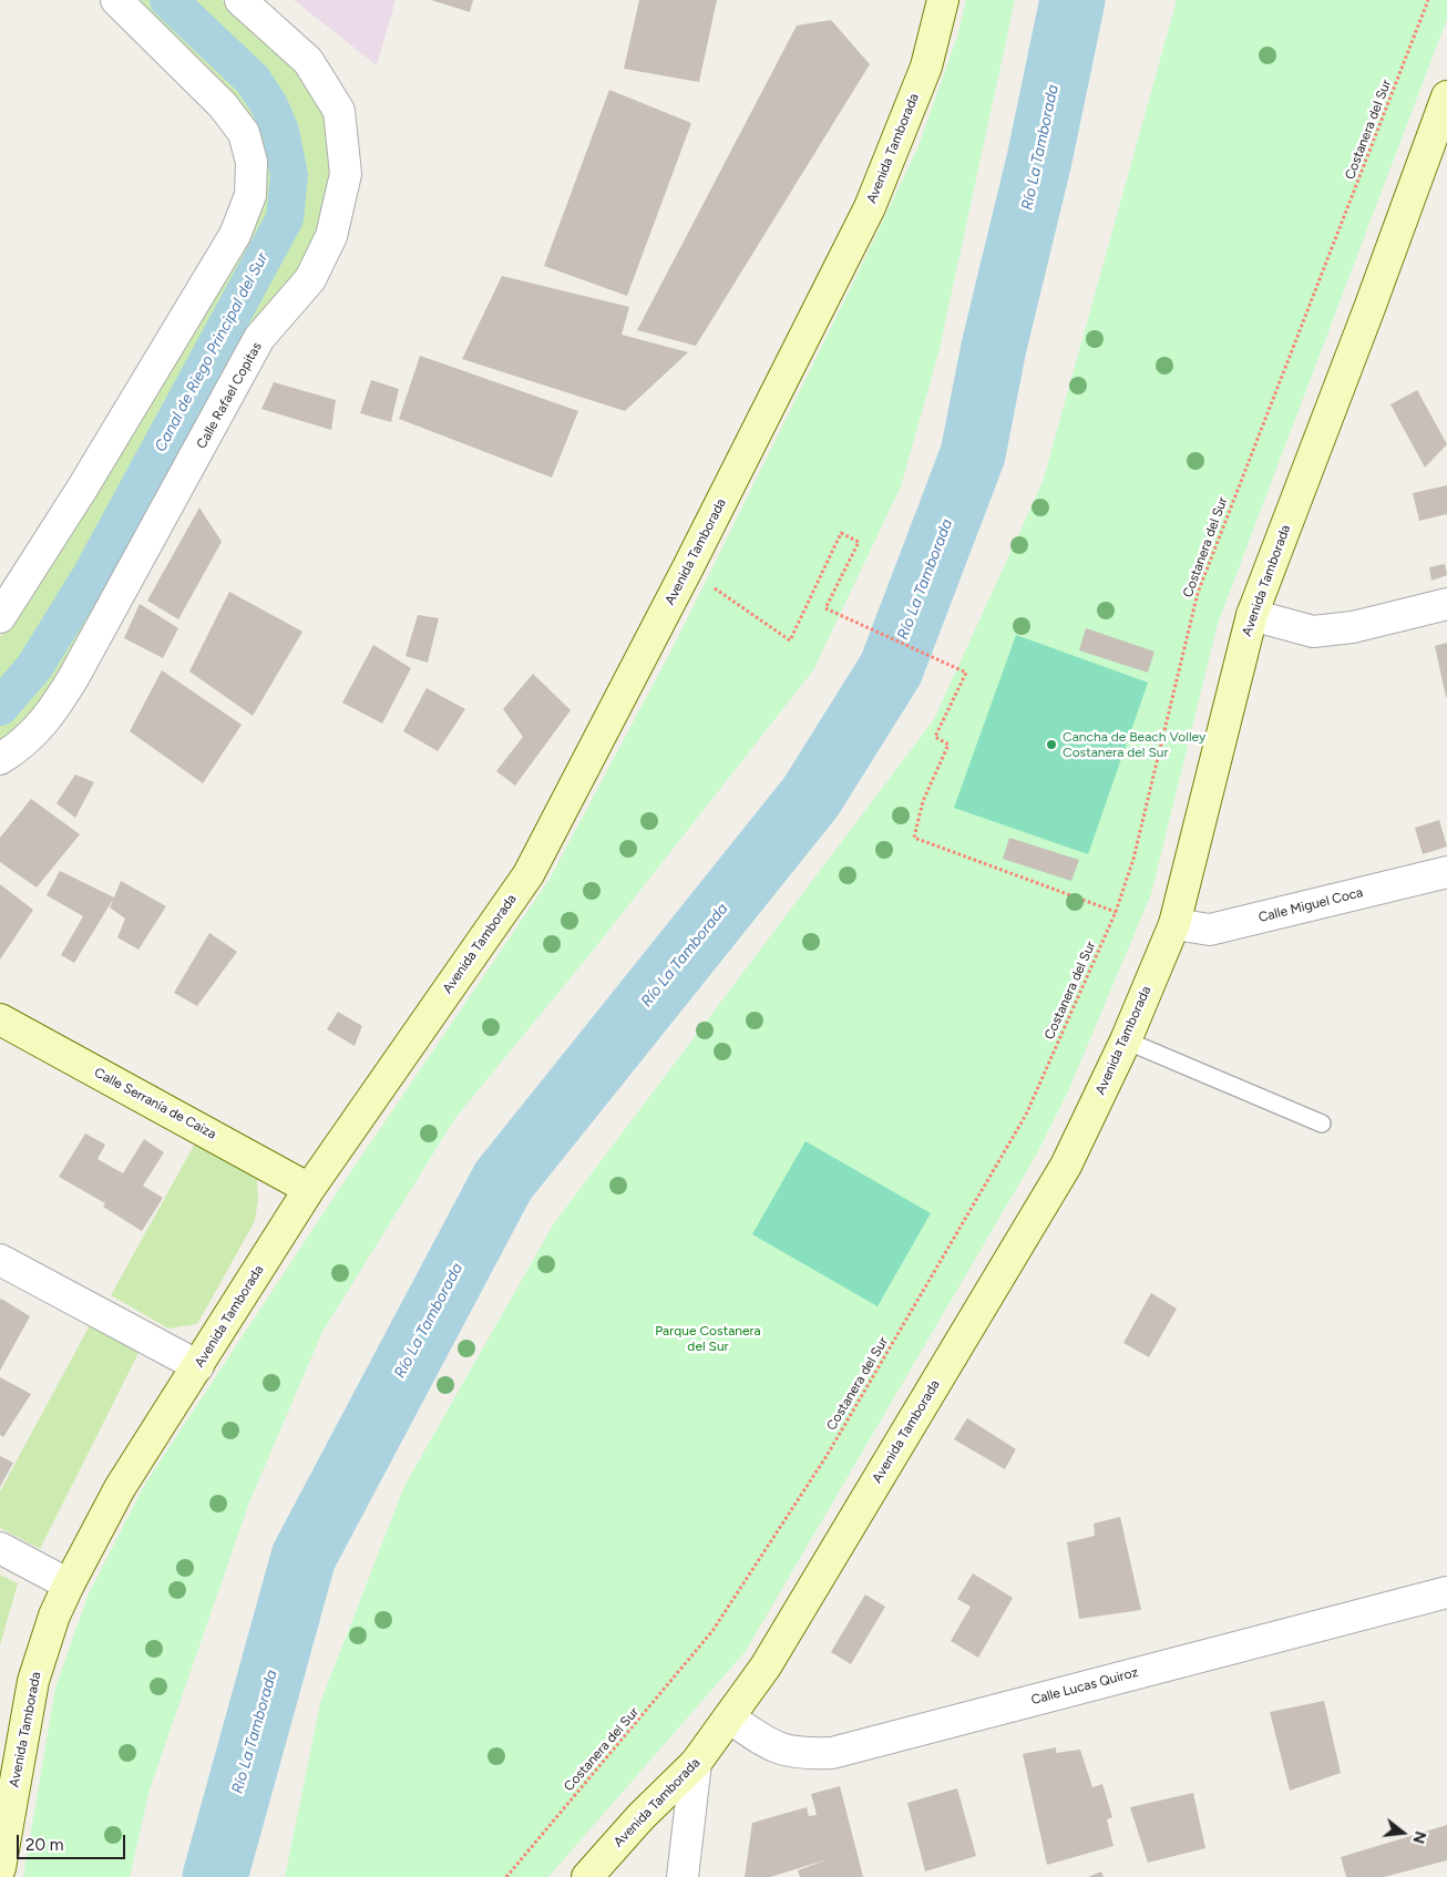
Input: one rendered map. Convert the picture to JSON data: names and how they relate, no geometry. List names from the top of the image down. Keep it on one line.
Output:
{"streets":{"main road":["Avenida Tamborada","Calle Serranía de Caiza"],"street":["Calle Rafael Copitas","Calle Miguel Coca","Calle Lucas Quiroz"],"path":["Costanera del Sur"]},"crossings":[["Avenida Tamborada","Calle Miguel Coca"],["Avenida Tamborada","Calle Serranía de Caiza"],["Avenida Tamborada","Calle Lucas Quiroz"]],"water":["Río La Tamborada","Canal de Riego Principal del Sur"],"parks":["Parque Costanera del Sur"],"places":["Cancha de Beach Volley Costanera del Sur"],"scale_bar":"20 m","north":"right"}
